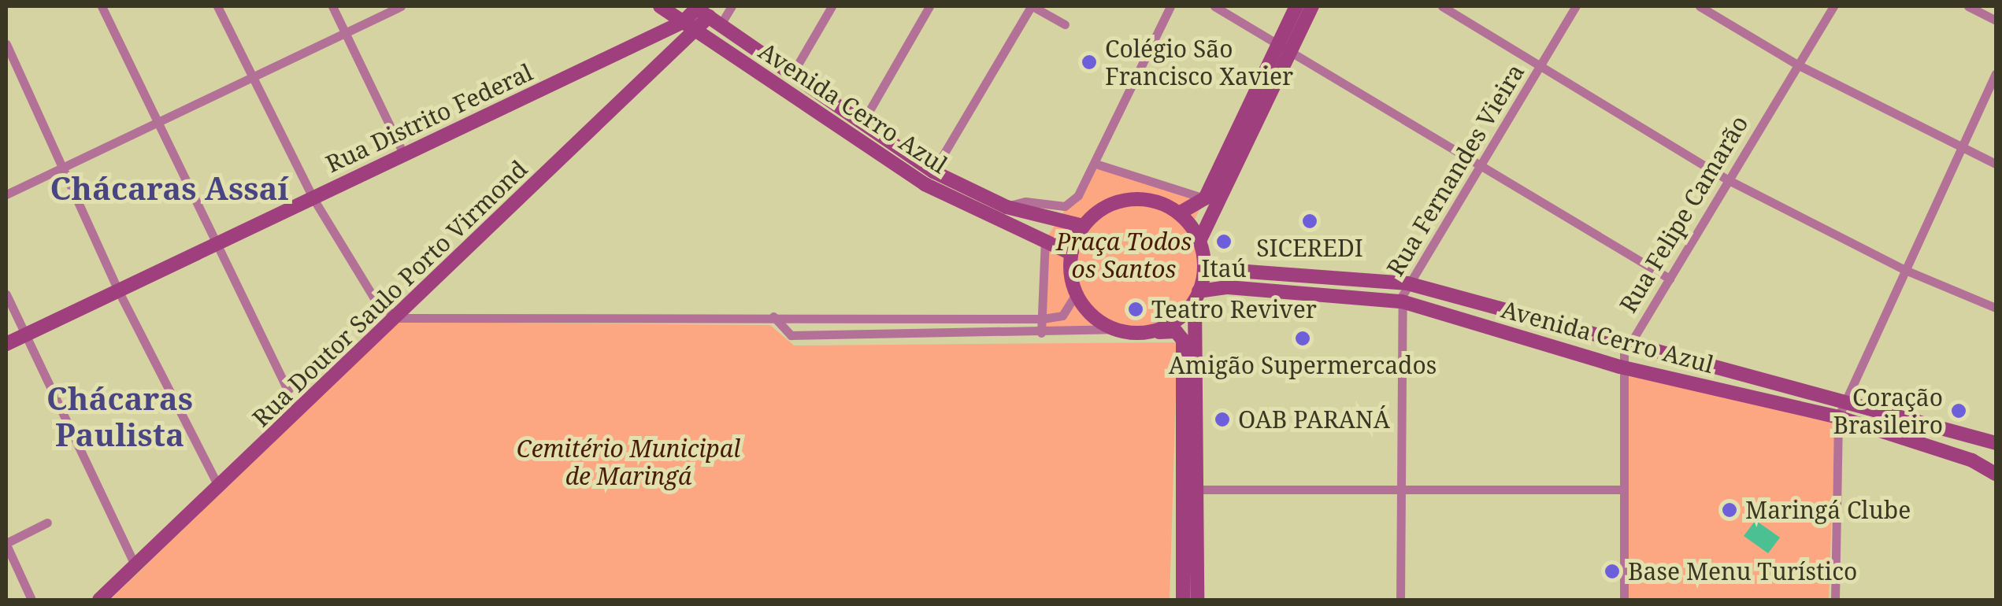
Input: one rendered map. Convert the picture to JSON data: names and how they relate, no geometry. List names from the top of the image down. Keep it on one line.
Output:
{"streets":{"main road":["Avenida Cerro Azul","Rua Distrito Federal","Rua Doutor Saulo Porto Virmond"],"street":["Rua Fernandes Vieira","Rua Felipe Camarão"]},"crossings":[["Avenida Cerro Azul","Rua Distrito Federal"],["Avenida Cerro Azul","Rua Fernandes Vieira"],["Avenida Cerro Azul","Rua Felipe Camarão"],["Avenida Cerro Azul","Rua Doutor Saulo Porto Virmond"],["Rua Distrito Federal","Rua Doutor Saulo Porto Virmond"]],"districts":["Chácaras Assaí","Chácaras Paulista"],"parks":["Praça Todos os Santos","Cemitério Municipal de Maringá"],"places":["Colégio São Francisco Xavier","SICEREDI","Itaú","Teatro Reviver","Amigão Supermercados","Coração Brasileiro","OAB PARANÁ","Maringá Clube","Base Menu Turístico"]}
